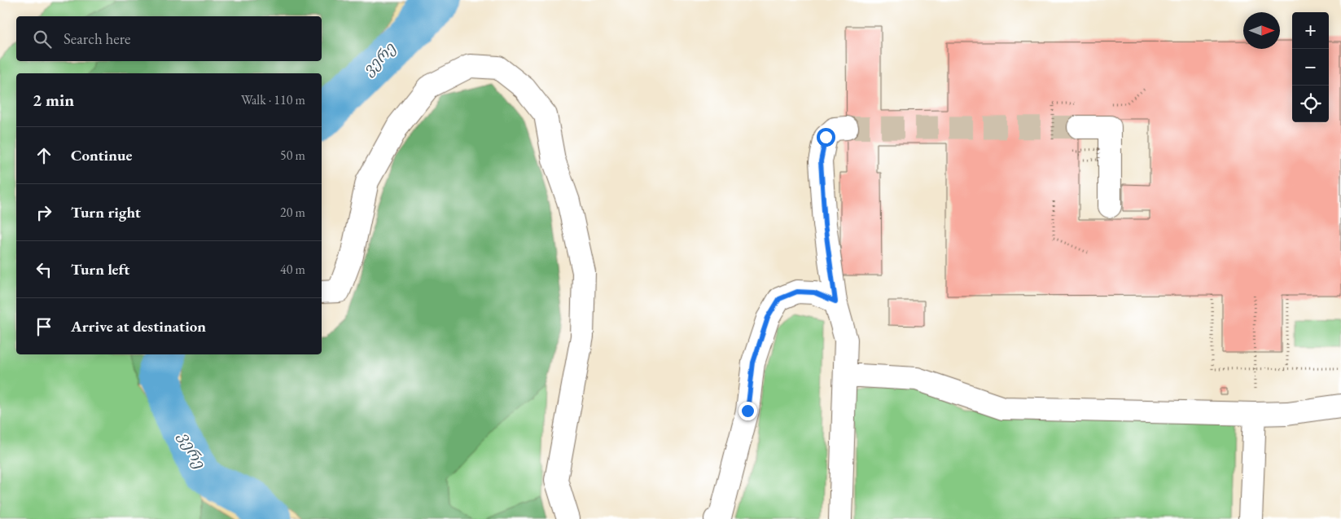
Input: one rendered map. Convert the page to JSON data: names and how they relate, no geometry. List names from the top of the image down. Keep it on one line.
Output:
{"water":["ვერე"],"north":"right","page":{"map_buttons":["+","−"],"search":"Search here","heading":["2 min","Walk · 110 m"],"list":[["Continue","50 m"],["Turn right","20 m"],["Turn left","40 m"],"Arrive at destination"]}}
